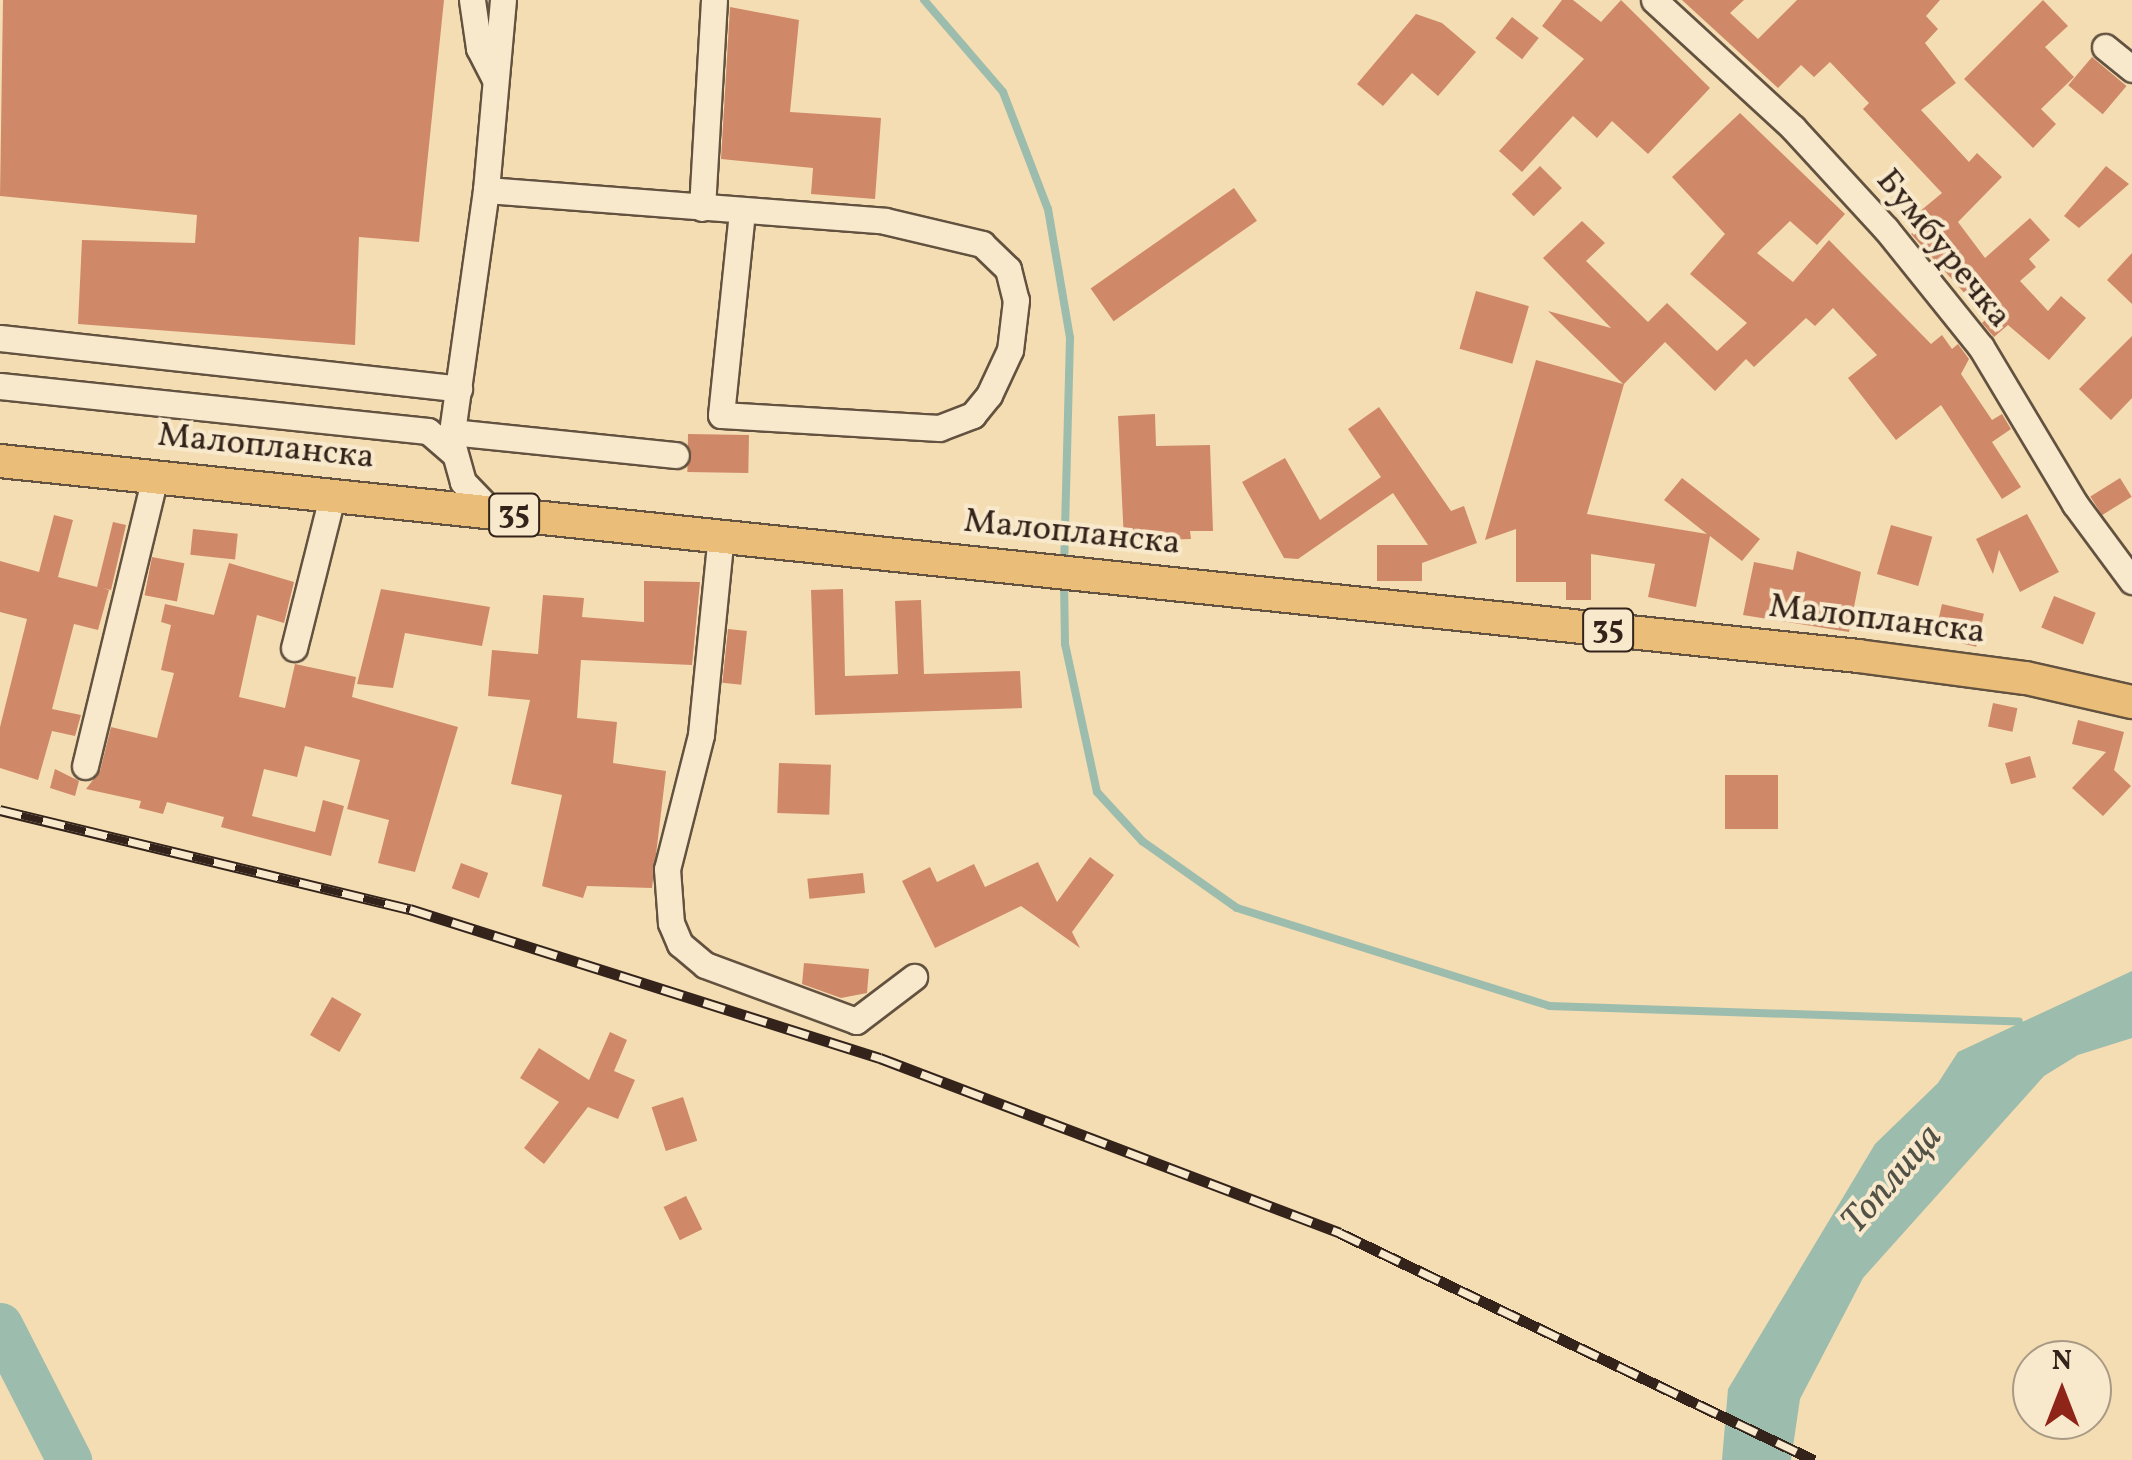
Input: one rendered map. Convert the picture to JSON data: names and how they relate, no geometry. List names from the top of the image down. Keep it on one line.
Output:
{"streets":{"main road":["Малопланска","35"],"street":["Бумбуречка"]},"water":["Топлица"],"north":"top"}
